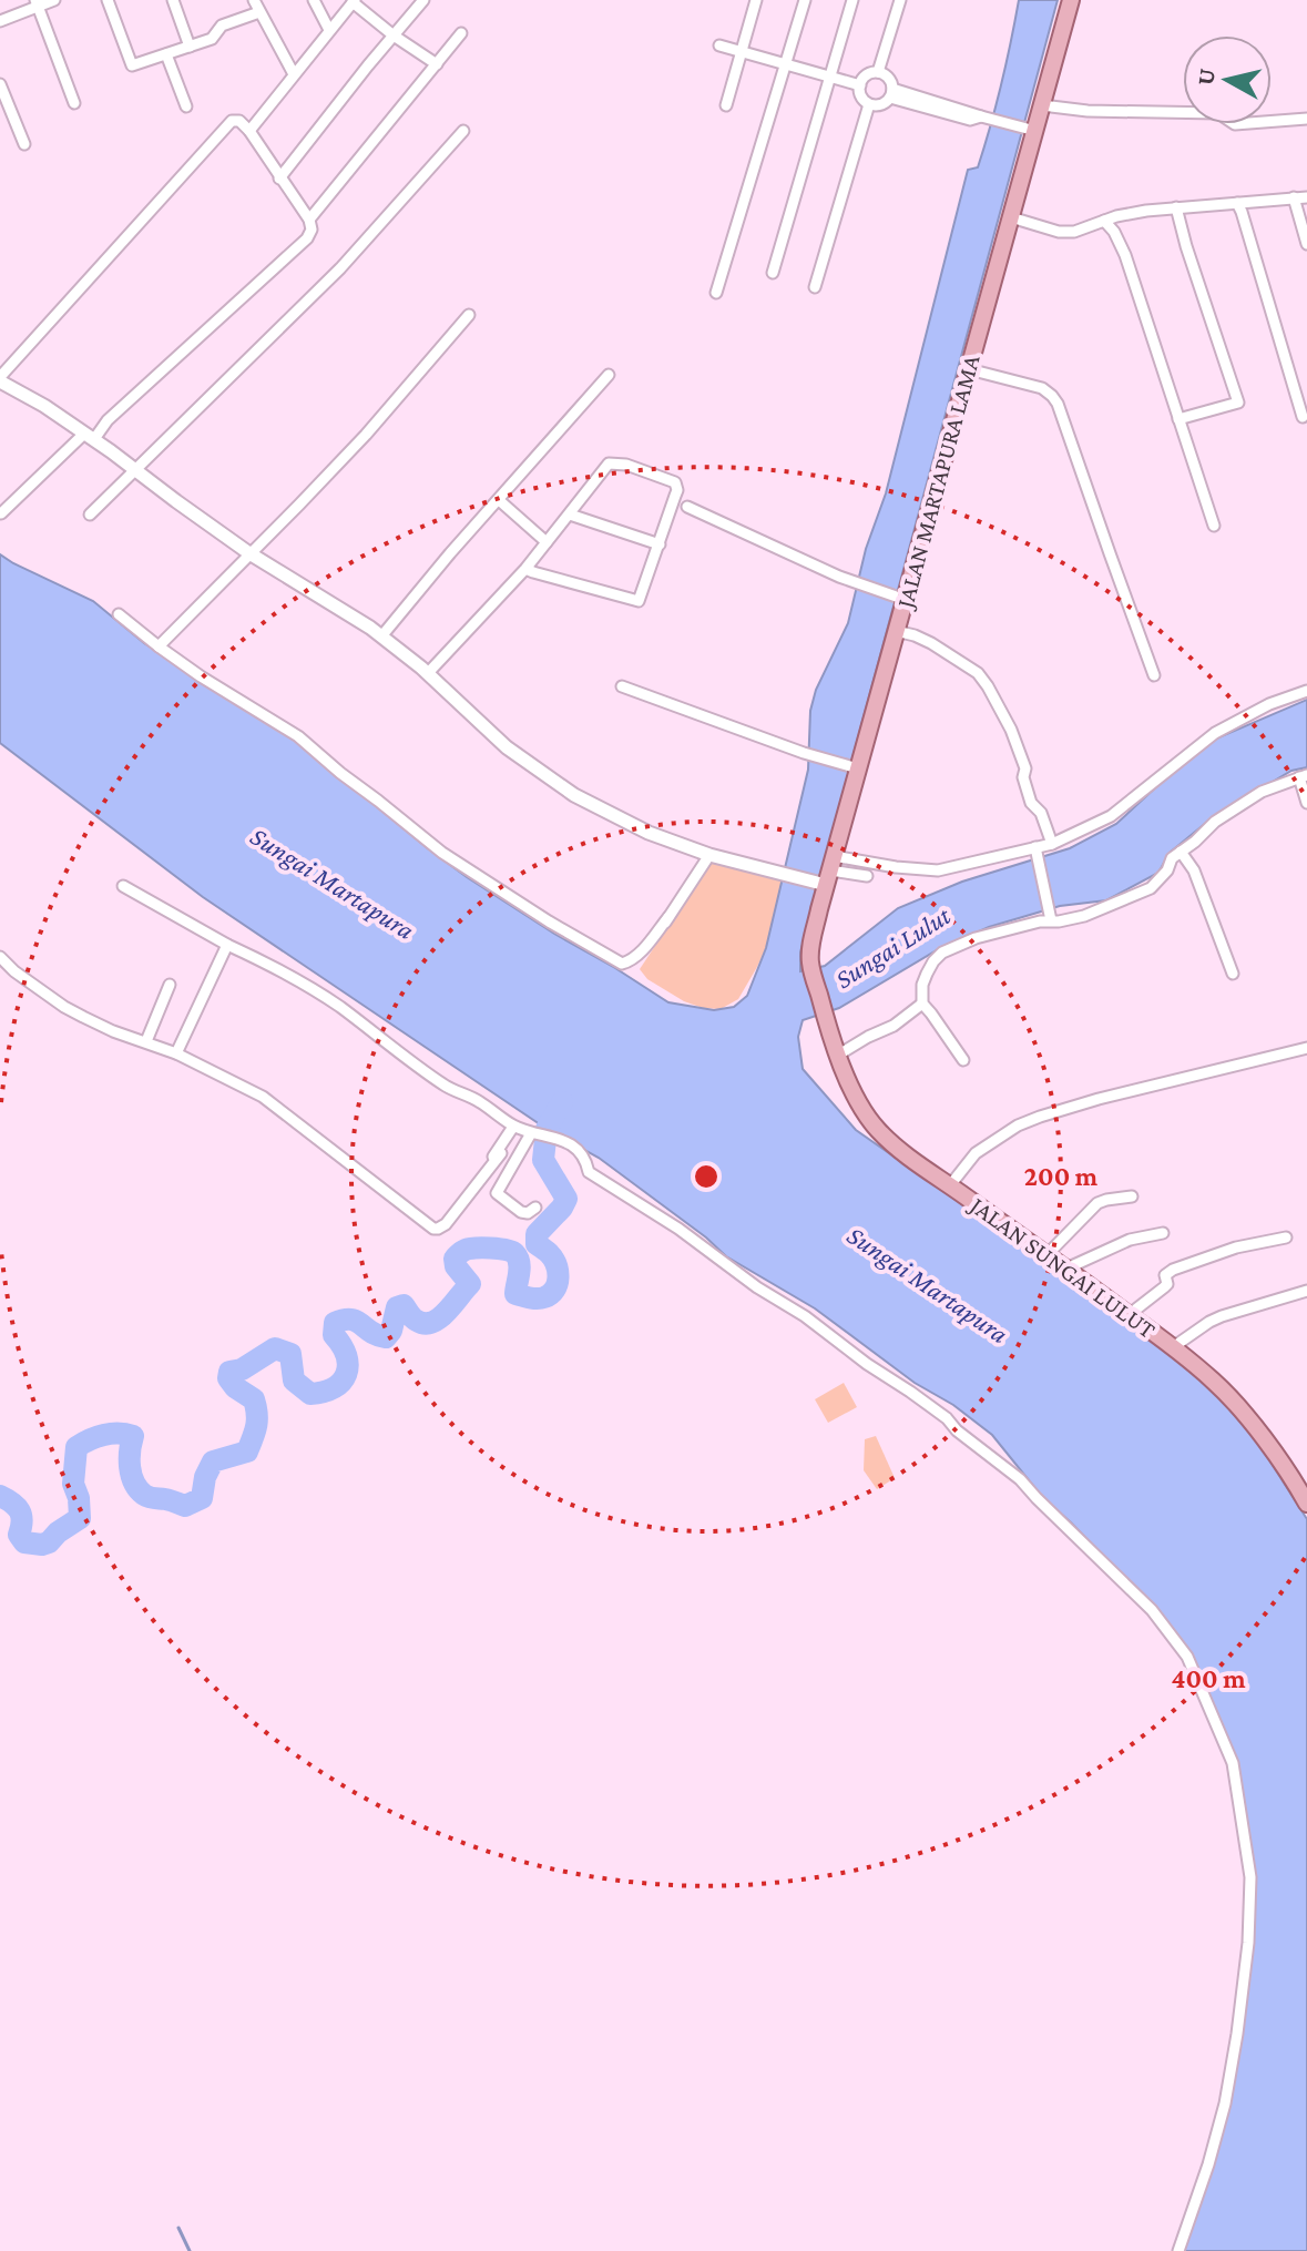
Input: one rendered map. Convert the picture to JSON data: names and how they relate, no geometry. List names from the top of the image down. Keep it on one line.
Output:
{"streets":{"main road":["JALAN MARTAPURA LAMA","JALAN SUNGAI LULUT"]},"crossings":[["JALAN MARTAPURA LAMA","JALAN SUNGAI LULUT"]],"water":["Sungai Martapura","Sungai Lulut"],"north":"left","rings":["200 m","400 m"]}
